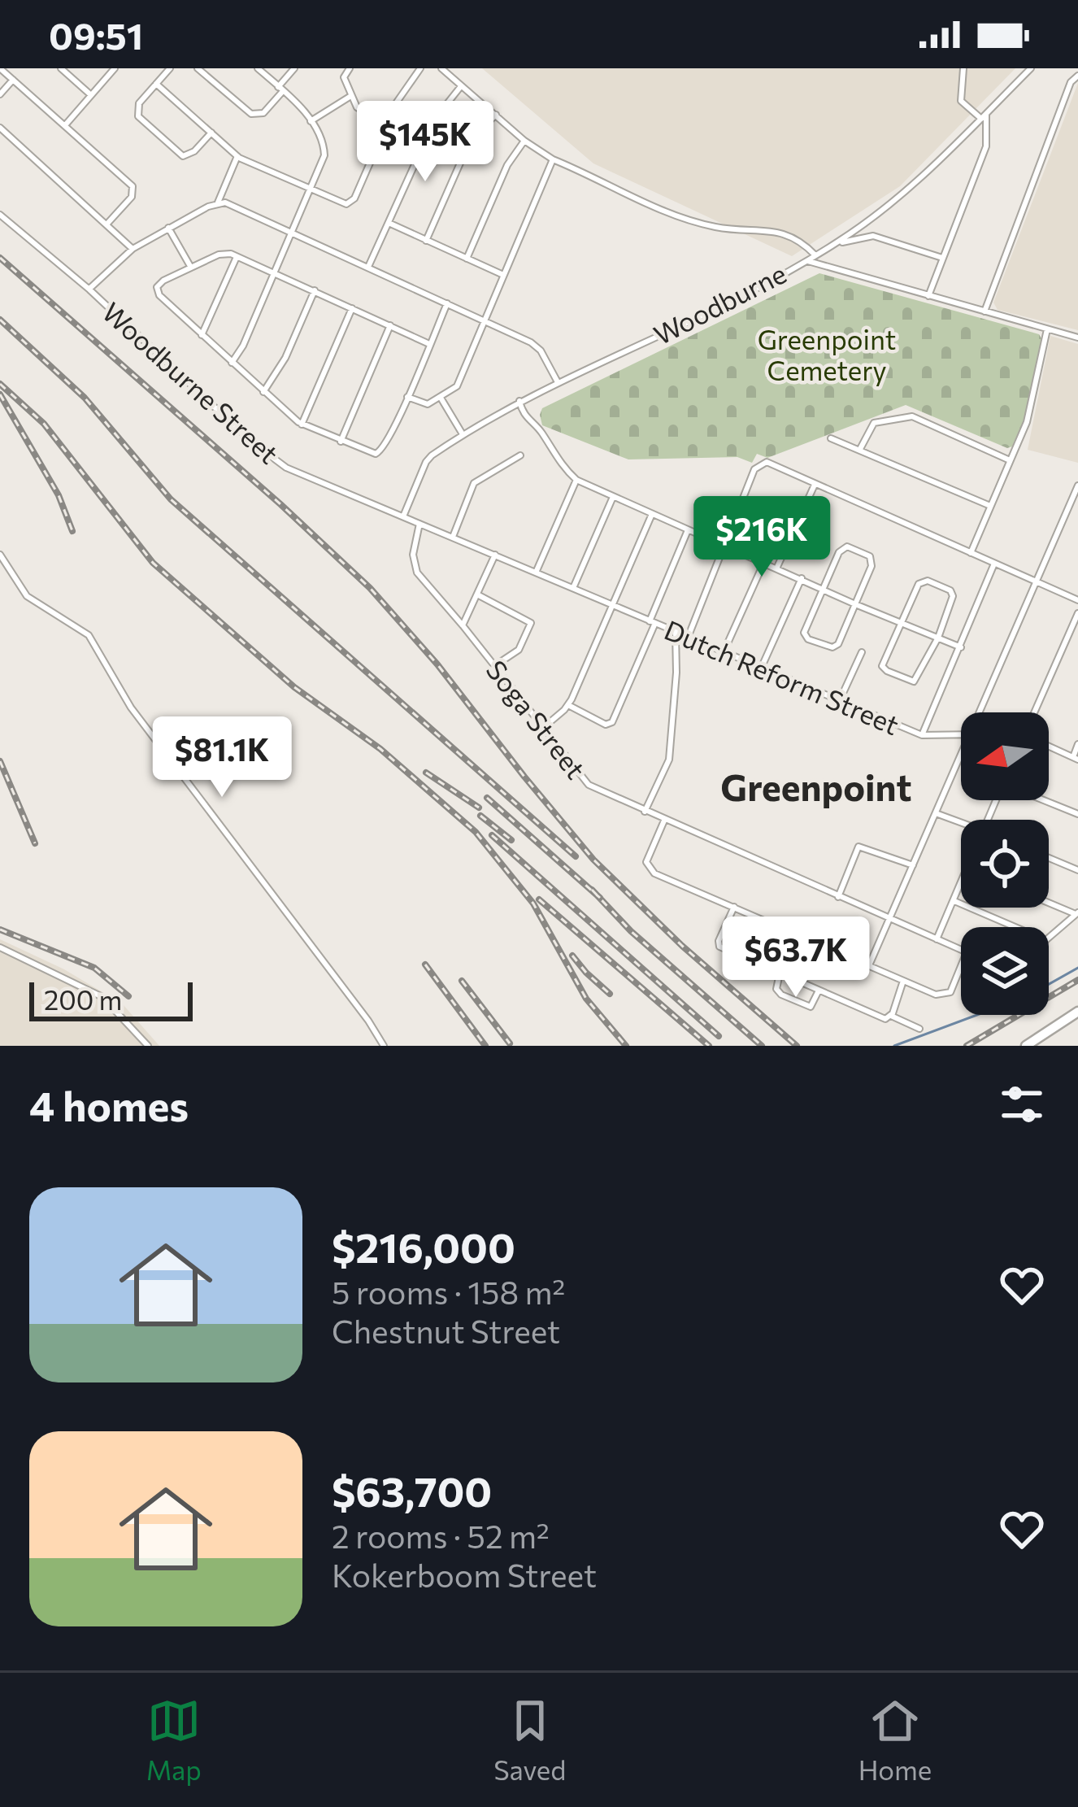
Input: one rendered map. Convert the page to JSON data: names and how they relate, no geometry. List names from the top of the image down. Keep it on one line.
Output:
{"streets":{"street":["Woodburne","Woodburne Street","Dutch Reform Street","Soga Street"]},"crossings":[["Woodburne","Woodburne Street"],["Woodburne","Dutch Reform Street"],["Woodburne Street","Dutch Reform Street"],["Dutch Reform Street","Soga Street"]],"districts":["Greenpoint"],"parks":["Greenpoint Cemetery"],"scale_bar":"200 m","north":"left","page":{"status":"09:51","price":["$145K","$216K","$81.1K","$63.7K"],"scale":"200 m","heading":"4 homes","list":[{"name":"$216,000","note":"5 rooms · 158 m² · Chestnut Street"},{"name":"$63,700","note":"2 rooms · 52 m² · Kokerboom Street"}],"tabs":["Map","Saved","Home"]}}
